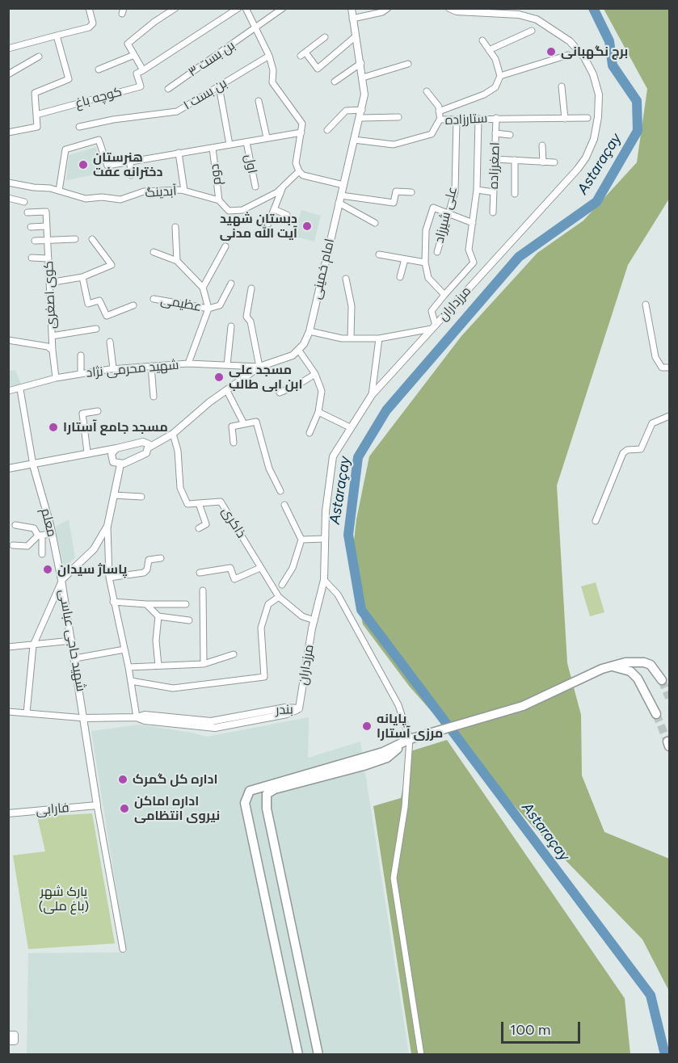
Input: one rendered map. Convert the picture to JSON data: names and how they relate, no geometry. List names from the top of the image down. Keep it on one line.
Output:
{"streets":{"street":["بن بست ۳","بن بست ۱","کوچه باغ","ستارزاده","اول","اصغرزاده","دوم","آبدینگ","علی شیرزاد","امام خمینی","کوی اصغری","عظیمی","مرزداران","شهید محرمی نژاد","معلم","ذاکری","شهید حاجی عباسی","بندر","فارابی"]},"crossings":[["ستارزاده","اصغرزاده"],["ستارزاده","علی شیرزاد"],["ستارزاده","امام خمینی"],["دوم","آبدینگ"],["کوی اصغری","شهید محرمی نژاد"],["مرزداران","ذاکری"],["مرزداران","بندر"],["معلم","شهید حاجی عباسی"],["شهید حاجی عباسی","بندر"],["شهید حاجی عباسی","فارابی"]],"water":["Astaraçay"],"parks":["پارک شهر (باغ ملی)"],"places":["برج نگهبانی","هنرستان دخترانه عفت","دبستان شهید آیت الله مدنی","مسجد علی ابن ابی طالب","مسجد جامع آستارا","پاساژ سیدان","پایانه مرزی آستارا","اداره کل گمرک","اداره اماکن نیروی انتظامی"],"scale_bar":"100 m"}
